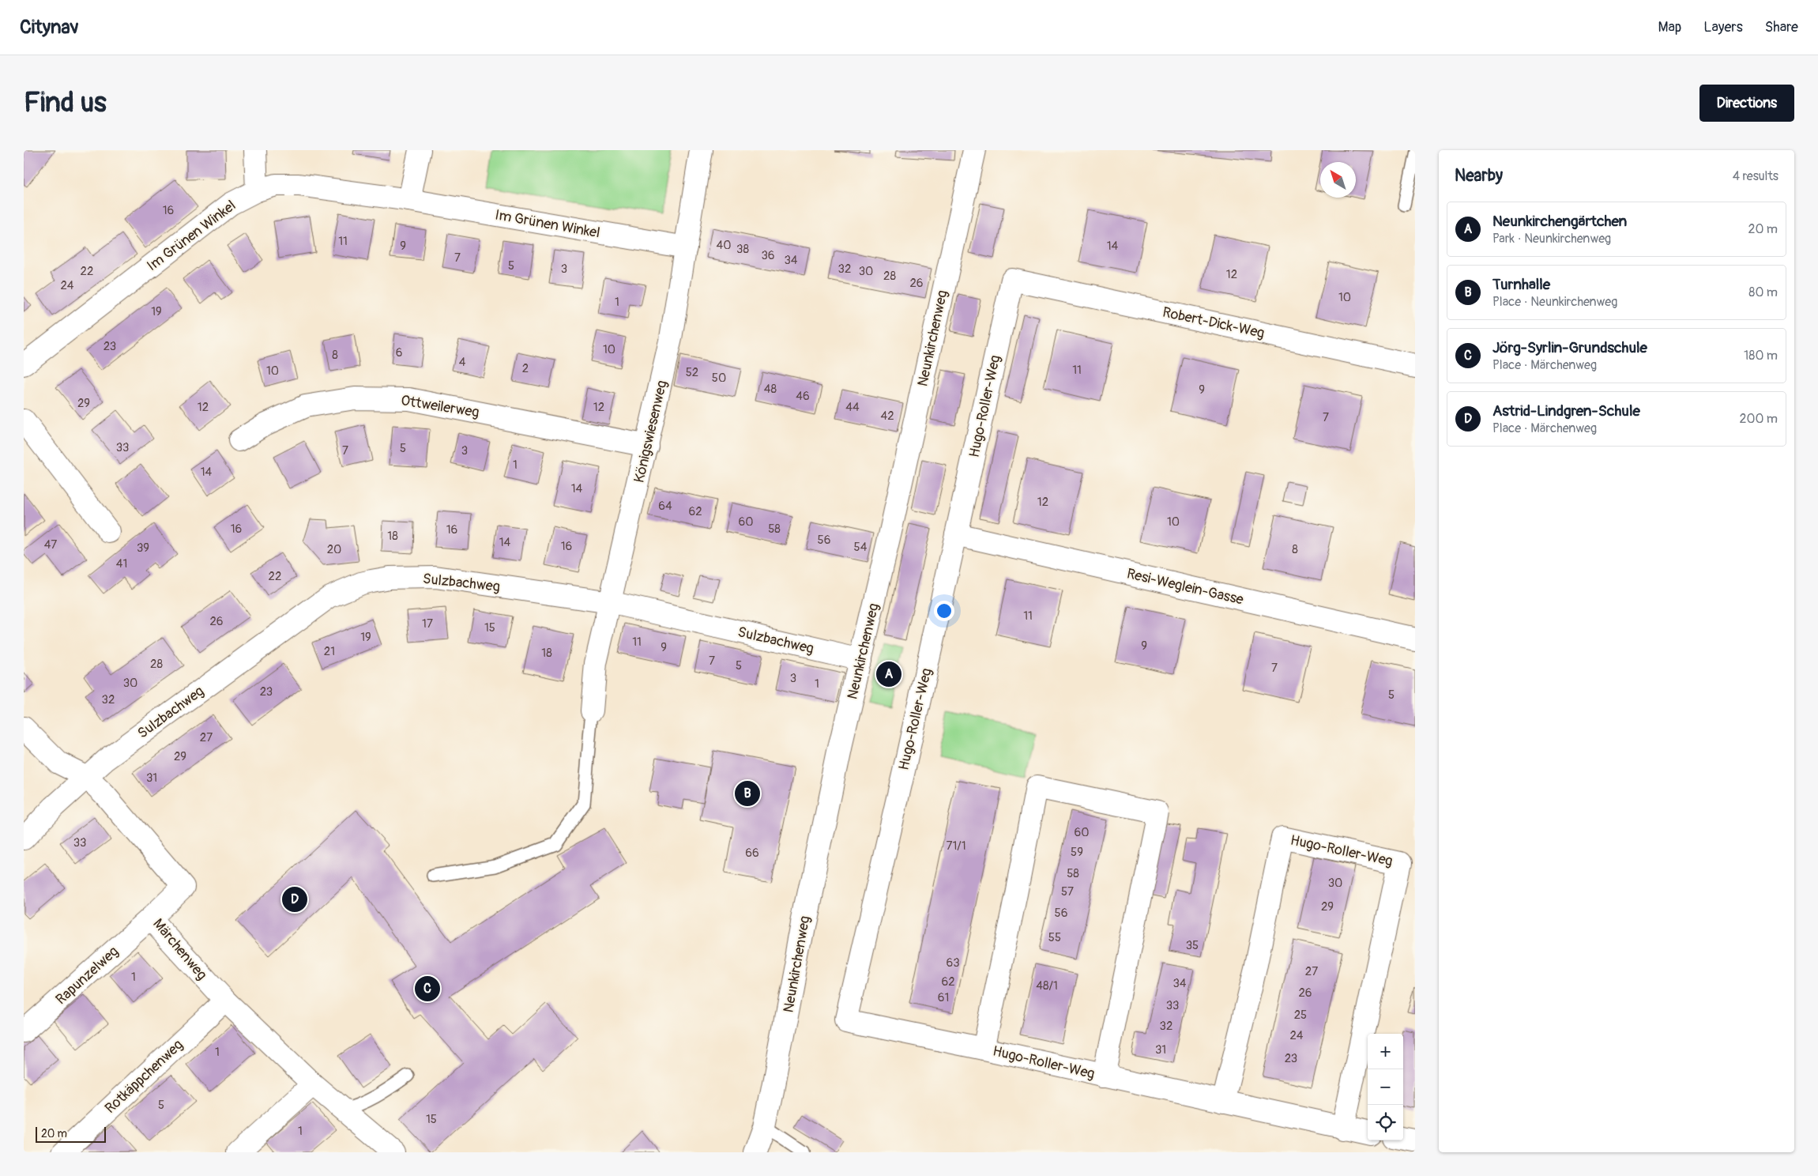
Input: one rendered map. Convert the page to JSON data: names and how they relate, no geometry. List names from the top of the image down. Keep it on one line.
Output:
{"streets":{"street":["Im Grünen Winkel","Robert-Dick-Weg","Neunkirchenweg","Ottweilerweg","Hugo-Roller-Weg","Königswiesenweg","Sulzbachweg","Resi-Weglein-Gasse","Märchenweg","Rapunzelweg","Rotkäppchenweg"]},"crossings":[["Im Grünen Winkel","Königswiesenweg"],["Robert-Dick-Weg","Hugo-Roller-Weg"],["Neunkirchenweg","Sulzbachweg"],["Ottweilerweg","Königswiesenweg"],["Hugo-Roller-Weg","Resi-Weglein-Gasse"],["Königswiesenweg","Sulzbachweg"],["Sulzbachweg","Märchenweg"],["Märchenweg","Rapunzelweg"],["Märchenweg","Rotkäppchenweg"]],"house_numbers":["16","11","40","9","14","38","36","7","34","5","3","32","22","30","12","28","26","24","10","1","19","23","10","6","8","4","2","11","10","52","50","48","9","46","29","12","12","44","42","7","33","5","7","3","1","14","14","12","64","62","60","10","16","58","16","18","56","14","47","16","54","39","20","8","41","22","11","26","17","15","19","11","9","9","21","18","7","28","5","7","3","30","1","23","5","32","27","29","31","60","33","71/1","59","66","58","30","57","29","56","55","35","63","27","1","62","34","48/1","26","61","33","25","32","24","31","1","23","5","15","1"],"scale_bar":"20 m","north":"top left","page":{"header":"Citynav","nav":["Map","Layers","Share"],"buttons":"Directions","title":"Find us","heading":["Nearby","4 results"],"list":[{"mark":"A","name":"Neunkirchengärtchen","note":"Park · Neunkirchenweg","value":"20 m"},{"mark":"B","name":"Turnhalle","note":"Place · Neunkirchenweg","value":"80 m"},{"mark":"C","name":"Jörg-Syrlin-Grundschule","note":"Place · Märchenweg","value":"180 m"},{"mark":"D","name":"Astrid-Lindgren-Schule","note":"Place · Märchenweg","value":"200 m"}],"pins":["A","B","D","C"],"map_buttons":["+","−"],"scale":"20 m"}}
